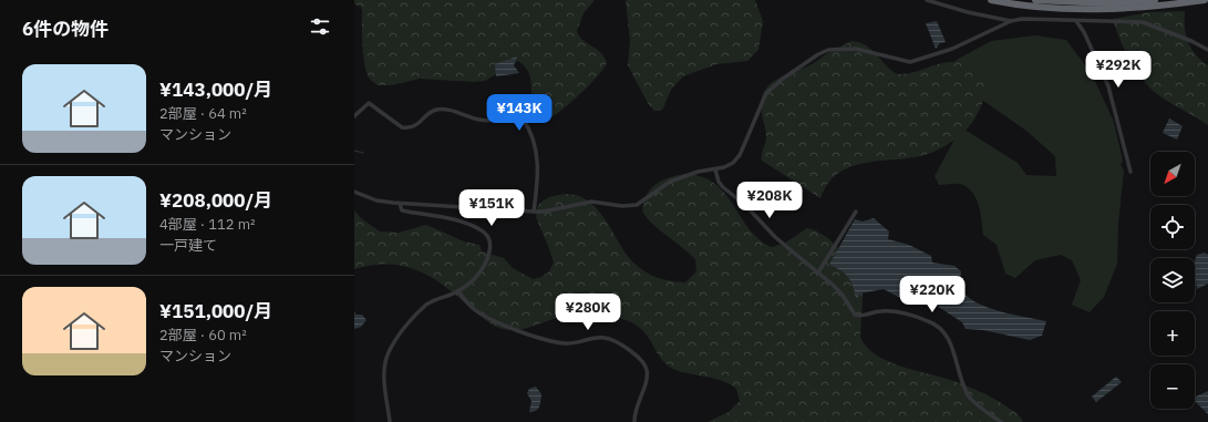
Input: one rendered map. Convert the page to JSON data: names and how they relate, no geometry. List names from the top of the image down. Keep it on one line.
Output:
{"north":"bottom left","page":{"heading":"6件の物件","price":["¥292K","¥143K","¥208K","¥151K","¥220K","¥280K"],"list":[{"name":"¥143,000/月","note":"2部屋 · 64 m² · マンション"},{"name":"¥208,000/月","note":"4部屋 · 112 m² · 一戸建て"},{"name":"¥151,000/月","note":"2部屋 · 60 m² · マンション"}],"map_buttons":["+","−"]}}
